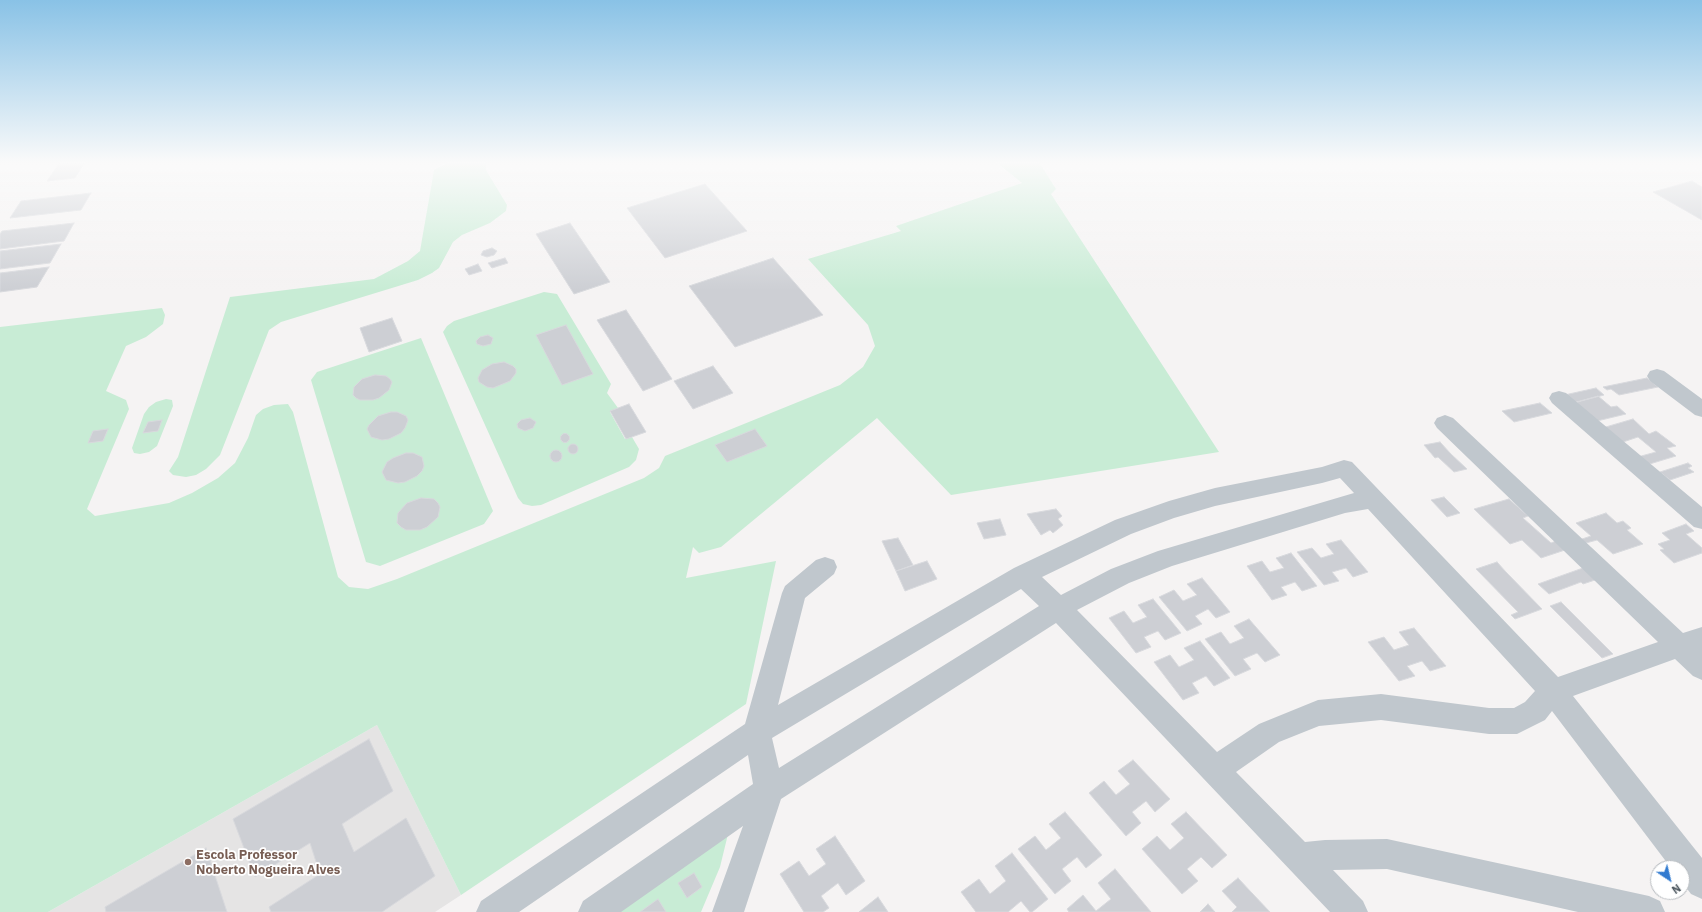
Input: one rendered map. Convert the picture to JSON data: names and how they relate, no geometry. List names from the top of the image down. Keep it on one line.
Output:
{"places":["Escola Professor Noberto Nogueira Alves"],"north":"bottom right"}
